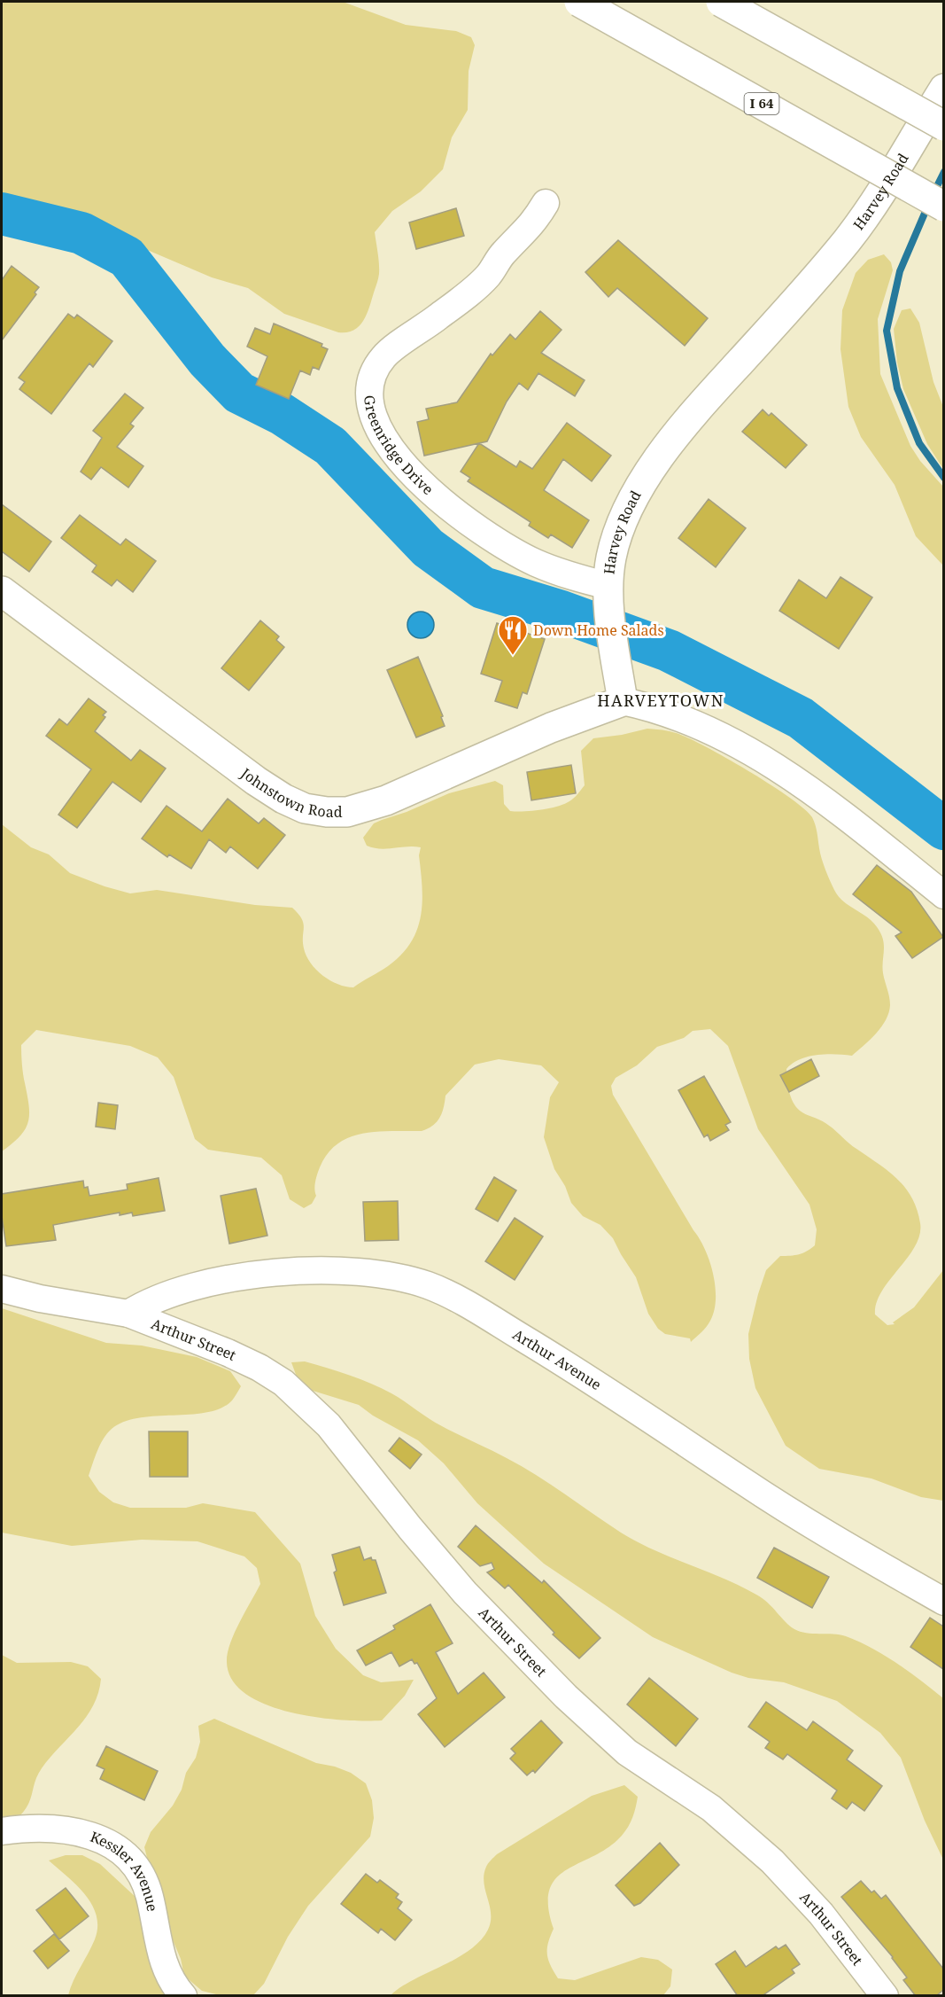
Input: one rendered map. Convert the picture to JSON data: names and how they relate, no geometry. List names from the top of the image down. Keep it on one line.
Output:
{"streets":{"main road":["I 64","Harvey Road","Johnstown Road"],"street":["Greenridge Drive","Arthur Street","Arthur Avenue","Kessler Avenue"]},"crossings":[["Harvey Road","Greenridge Drive"],["Harvey Road","Johnstown Road"],["Arthur Street","Arthur Avenue"]],"districts":["HARVEYTOWN"],"places":{"restaurant":["Down Home Salads"]}}
